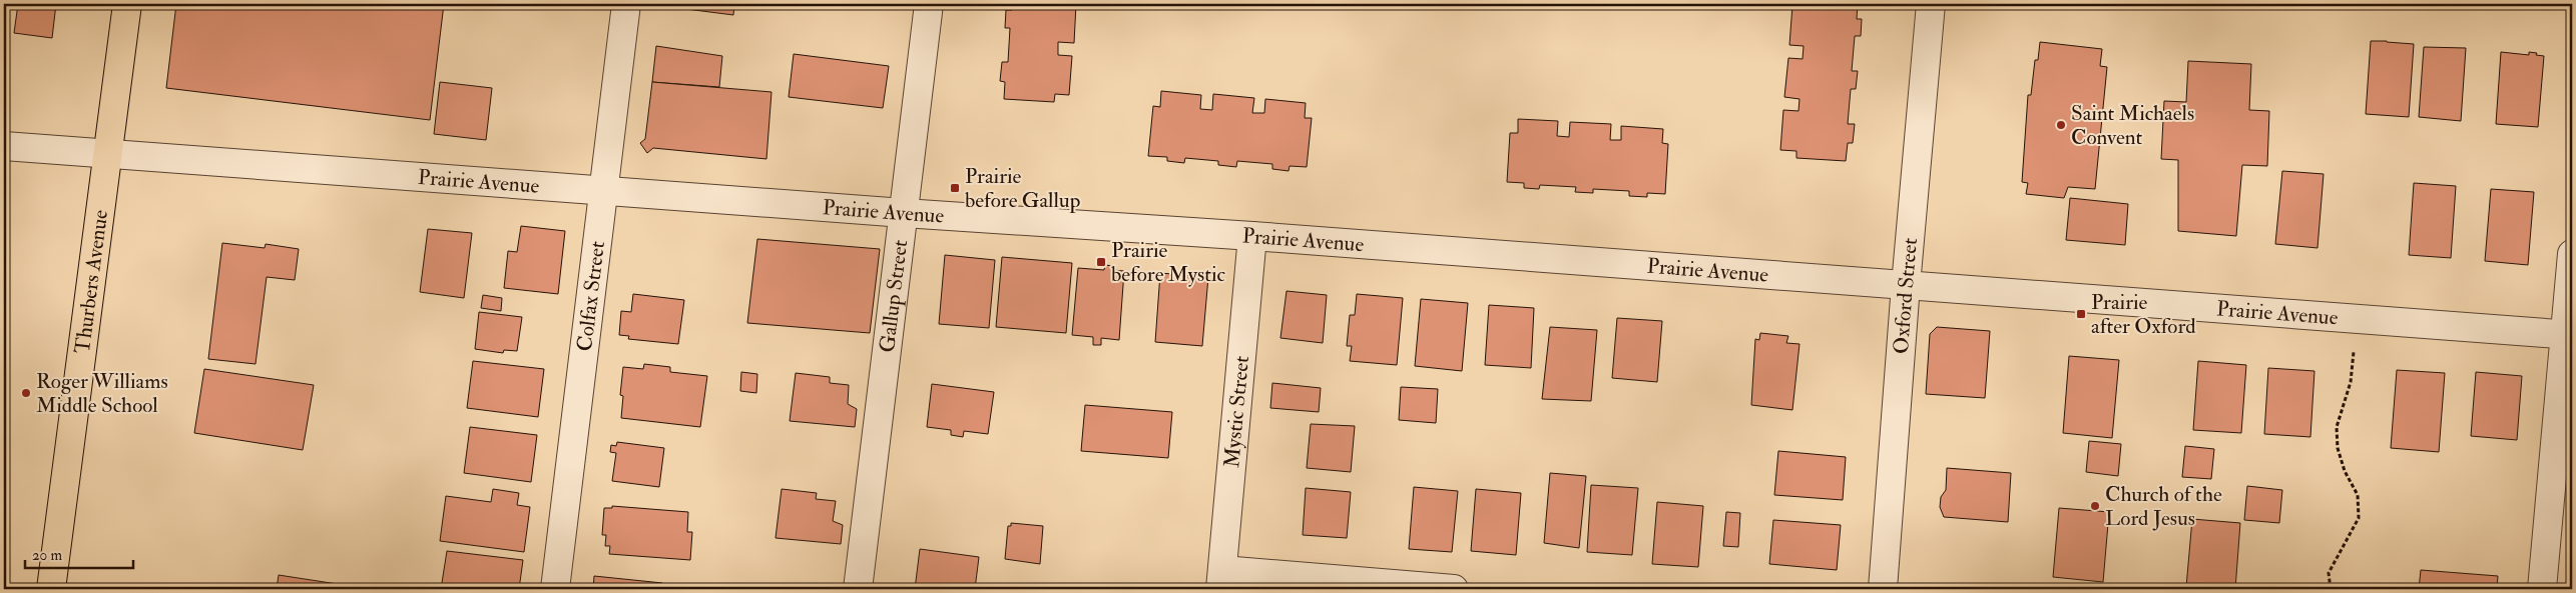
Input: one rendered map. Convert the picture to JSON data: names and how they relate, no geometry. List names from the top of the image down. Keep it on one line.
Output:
{"streets":{"main road":["Thurbers Avenue"],"street":["Prairie Avenue","Oxford Street","Colfax Street","Gallup Street","Mystic Street"]},"crossings":[["Prairie Avenue","Thurbers Avenue"],["Prairie Avenue","Oxford Street"],["Prairie Avenue","Colfax Street"],["Prairie Avenue","Gallup Street"],["Prairie Avenue","Mystic Street"]],"places":{"other":["Saint Michaels Convent","Roger Williams Middle School","Church of the Lord Jesus"],"transit":["Prairie before Gallup","Prairie before Mystic","Prairie after Oxford"]},"scale_bar":"20 m"}
